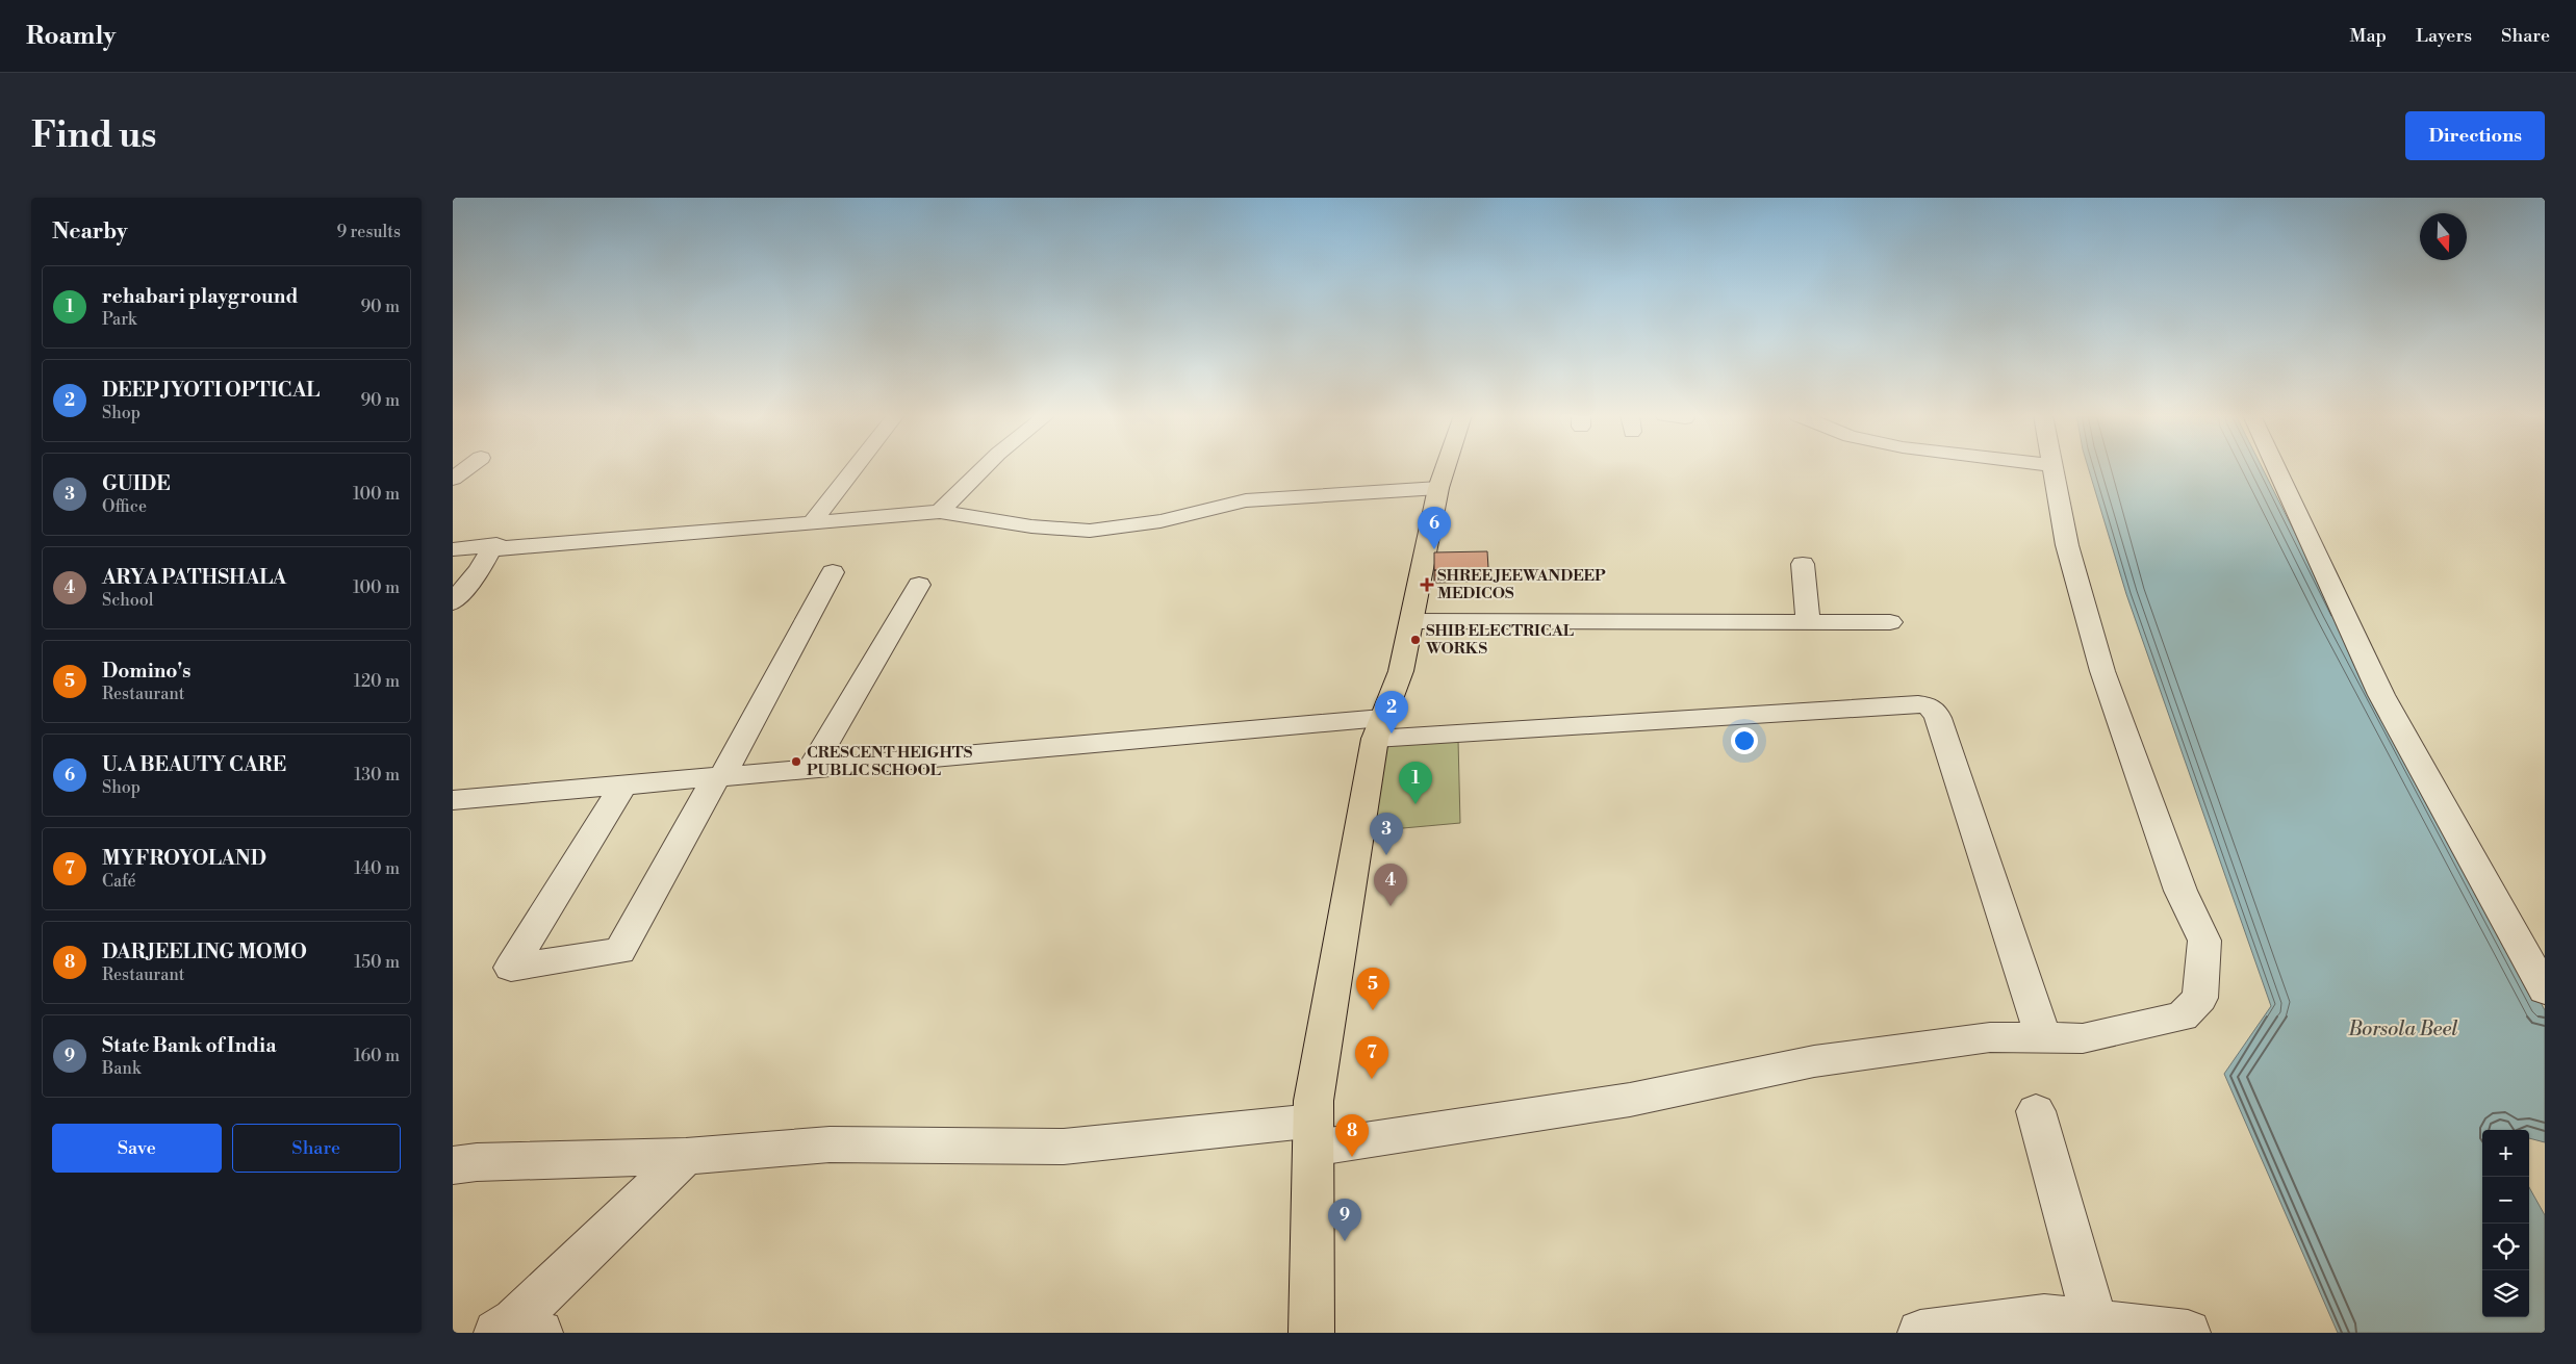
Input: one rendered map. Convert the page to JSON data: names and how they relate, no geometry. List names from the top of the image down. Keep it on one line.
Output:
{"water":["Borsola Beel"],"places":{"health":["SHREE JEEWANDEEP MEDICOS"],"other":["SHIB ELECTRICAL WORKS","CRESCENT HEIGHTS PUBLIC SCHOOL"]},"north":"bottom","page":{"header":"Roamly","nav":["Map","Layers","Share"],"buttons":["Directions",["Save","Share"]],"title":"Find us","heading":["Nearby","9 results"],"list":[{"mark":"1","name":"rehabari playground","note":"Park","value":"90 m"},{"mark":"2","name":"DEEP JYOTI OPTICAL","note":"Shop","value":"90 m"},{"mark":"3","name":"GUIDE","note":"Office","value":"100 m"},{"mark":"4","name":"ARYA PATHSHALA","note":"School","value":"100 m"},{"mark":"5","name":"Domino's","note":"Restaurant","value":"120 m"},{"mark":"6","name":"U.A BEAUTY CARE","note":"Shop","value":"130 m"},{"mark":"7","name":"MYFROYOLAND","note":"Café","value":"140 m"},{"mark":"8","name":"DARJEELING MOMO","note":"Restaurant","value":"150 m"},{"mark":"9","name":"State Bank of India","note":"Bank","value":"160 m"}],"pins":["6","2","1","3","4","5","7","8","9"],"map_buttons":["+","−"]}}
